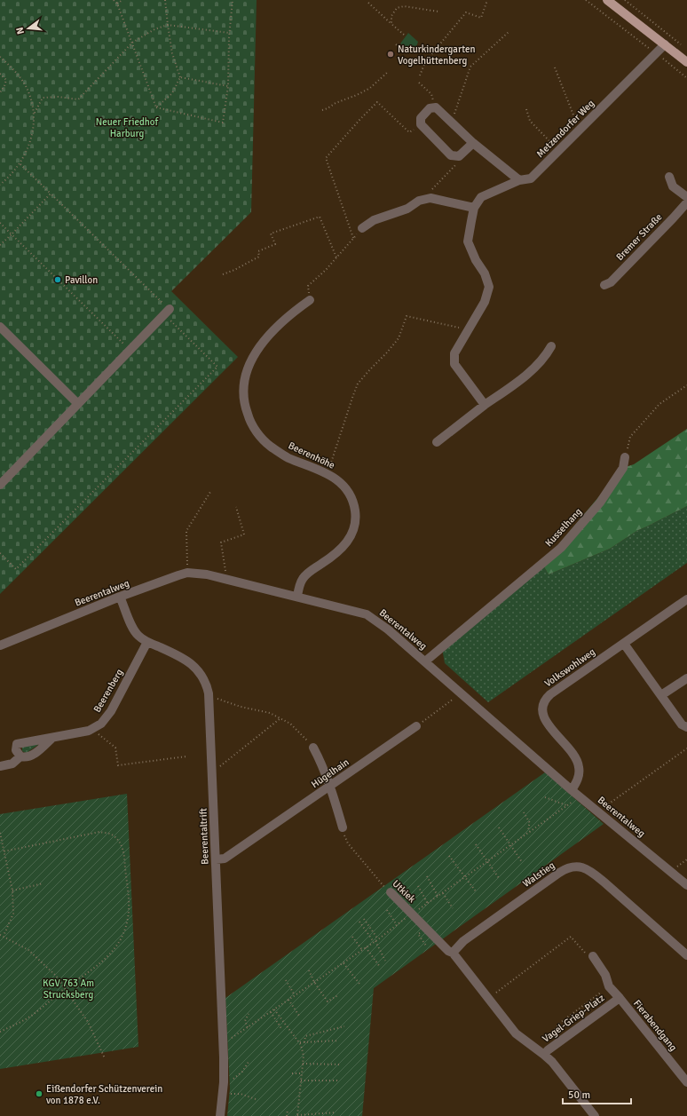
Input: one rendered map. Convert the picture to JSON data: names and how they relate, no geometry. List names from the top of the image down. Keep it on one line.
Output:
{"streets":{"street":["Metzendorfer Weg","Bremer Straße","Beerenhöhe","Kusselhang","Beerentalweg","Volkswohlweg","Beerenberg","Hügelhain","Beerentaltrift","Walstieg","Utkiek","Vagel-Griep-Platz","Fierabendgang"]},"crossings":[["Beerenhöhe","Beerentalweg"],["Kusselhang","Beerentalweg"],["Beerentalweg","Volkswohlweg"],["Beerentalweg","Beerentaltrift"],["Beerenberg","Beerentaltrift"],["Hügelhain","Beerentaltrift"],["Walstieg","Utkiek"],["Utkiek","Vagel-Griep-Platz"],["Vagel-Griep-Platz","Fierabendgang"]],"parks":["Neuer Friedhof Harburg","KGV 763 Am Strucksberg"],"places":["Naturkindergarten Vogelhüttenberg","Pavillon","Eißendorfer Schützenverein von 1878 e.V."],"scale_bar":"50 m","north":"left"}
